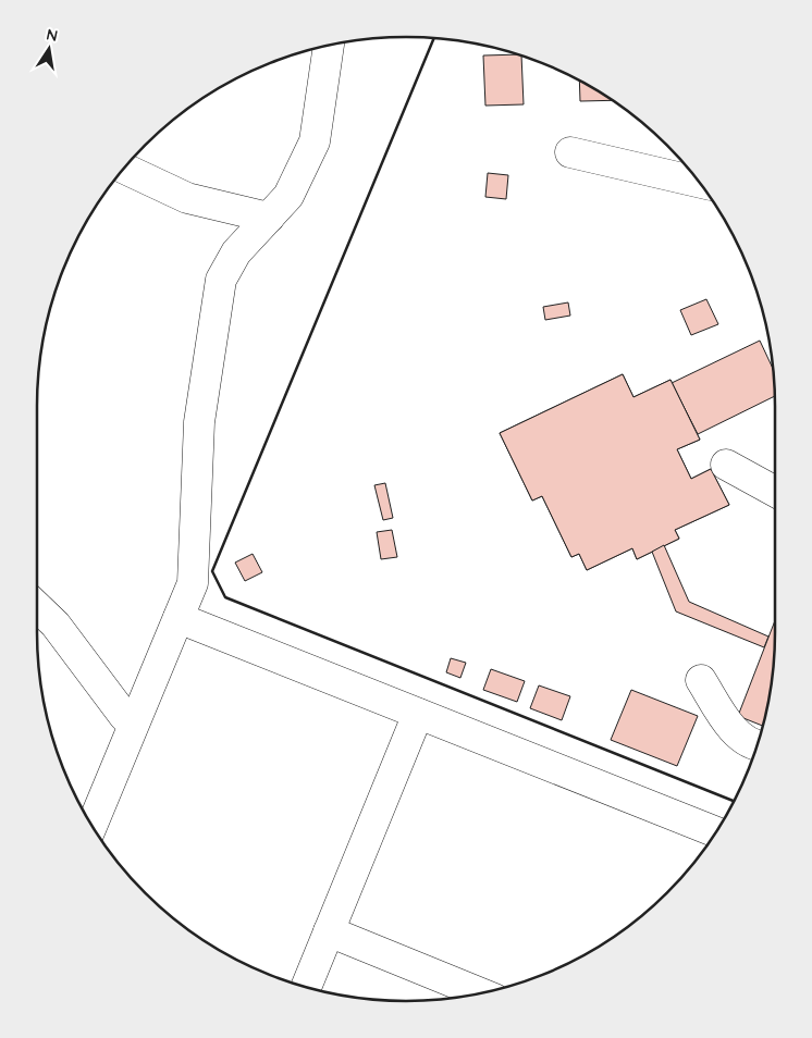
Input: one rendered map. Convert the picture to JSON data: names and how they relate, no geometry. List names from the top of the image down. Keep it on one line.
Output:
{"north":"top"}
